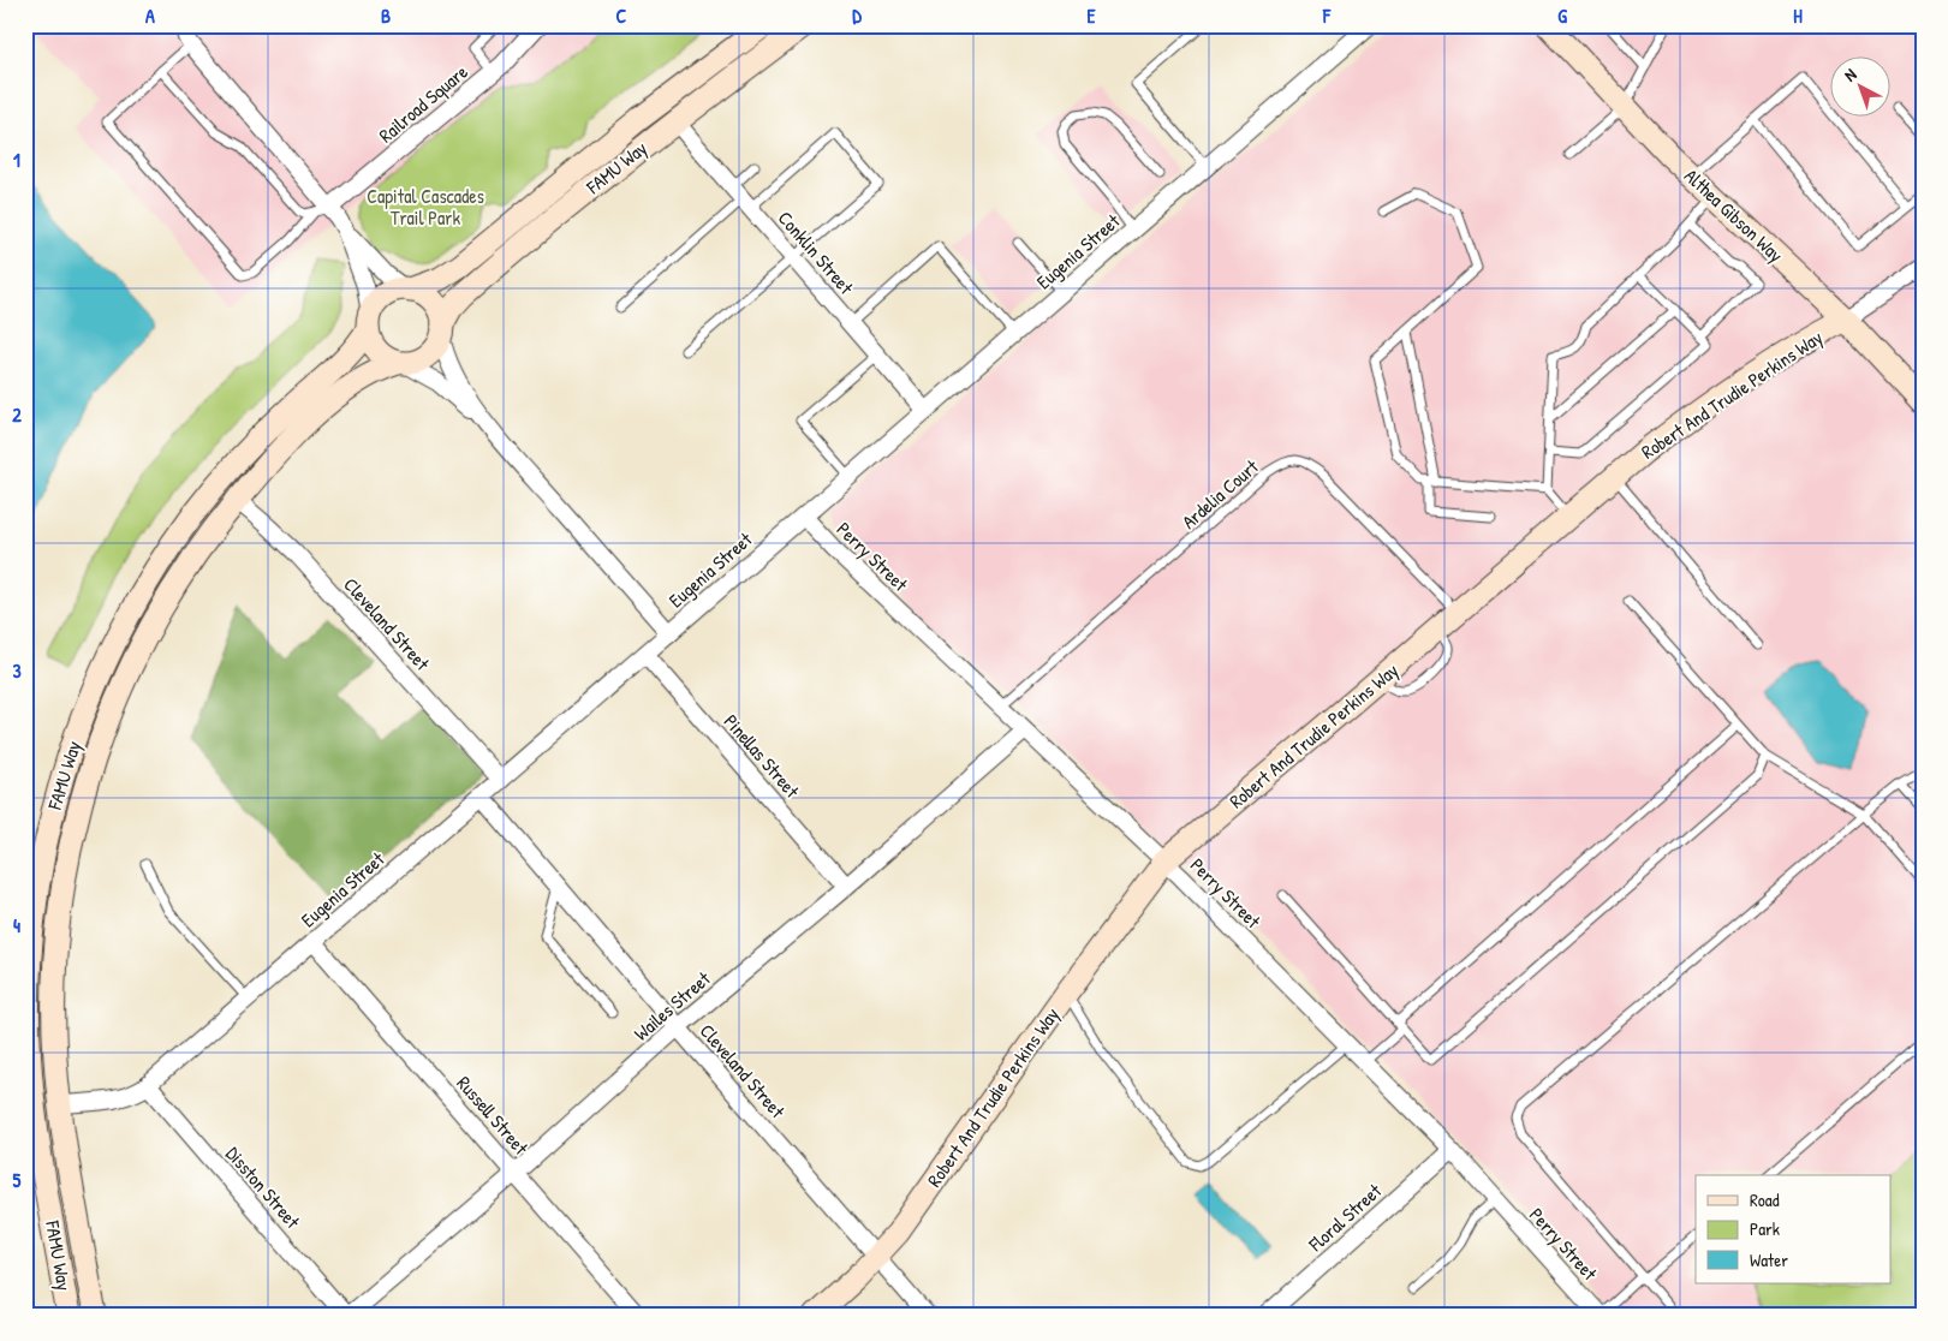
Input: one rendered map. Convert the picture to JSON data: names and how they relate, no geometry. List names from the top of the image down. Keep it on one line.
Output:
{"streets":{"street":["Railroad Square","FAMU Way","Althea Gibson Way","Eugenia Street","Conklin Street","Robert And Trudie Perkins Way","Perry Street","Cleveland Street","Pinellas Street","Wailes Street","Russell Street","Disston Street","Floral Street"],"lane":["Ardelia Court"]},"crossings":[["FAMU Way","Eugenia Street"],["FAMU Way","Conklin Street"],["FAMU Way","Cleveland Street"],["Althea Gibson Way","Robert And Trudie Perkins Way"],["Eugenia Street","Conklin Street"],["Eugenia Street","Perry Street"],["Eugenia Street","Cleveland Street"],["Eugenia Street","Pinellas Street"],["Eugenia Street","Russell Street"],["Eugenia Street","Disston Street"],["Robert And Trudie Perkins Way","Ardelia Court"],["Robert And Trudie Perkins Way","Perry Street"],["Robert And Trudie Perkins Way","Cleveland Street"],["Ardelia Court","Perry Street"],["Perry Street","Wailes Street"],["Perry Street","Floral Street"],["Cleveland Street","Wailes Street"],["Pinellas Street","Wailes Street"],["Wailes Street","Russell Street"],["Wailes Street","Disston Street"]],"parks":["Capital Cascades Trail Park"],"legend":["Road","Park","Water"],"north":"top left","grid":{"columns":["A","B","C","D","E","F","G","H"],"rows":["1","2","3","4","5"]}}
